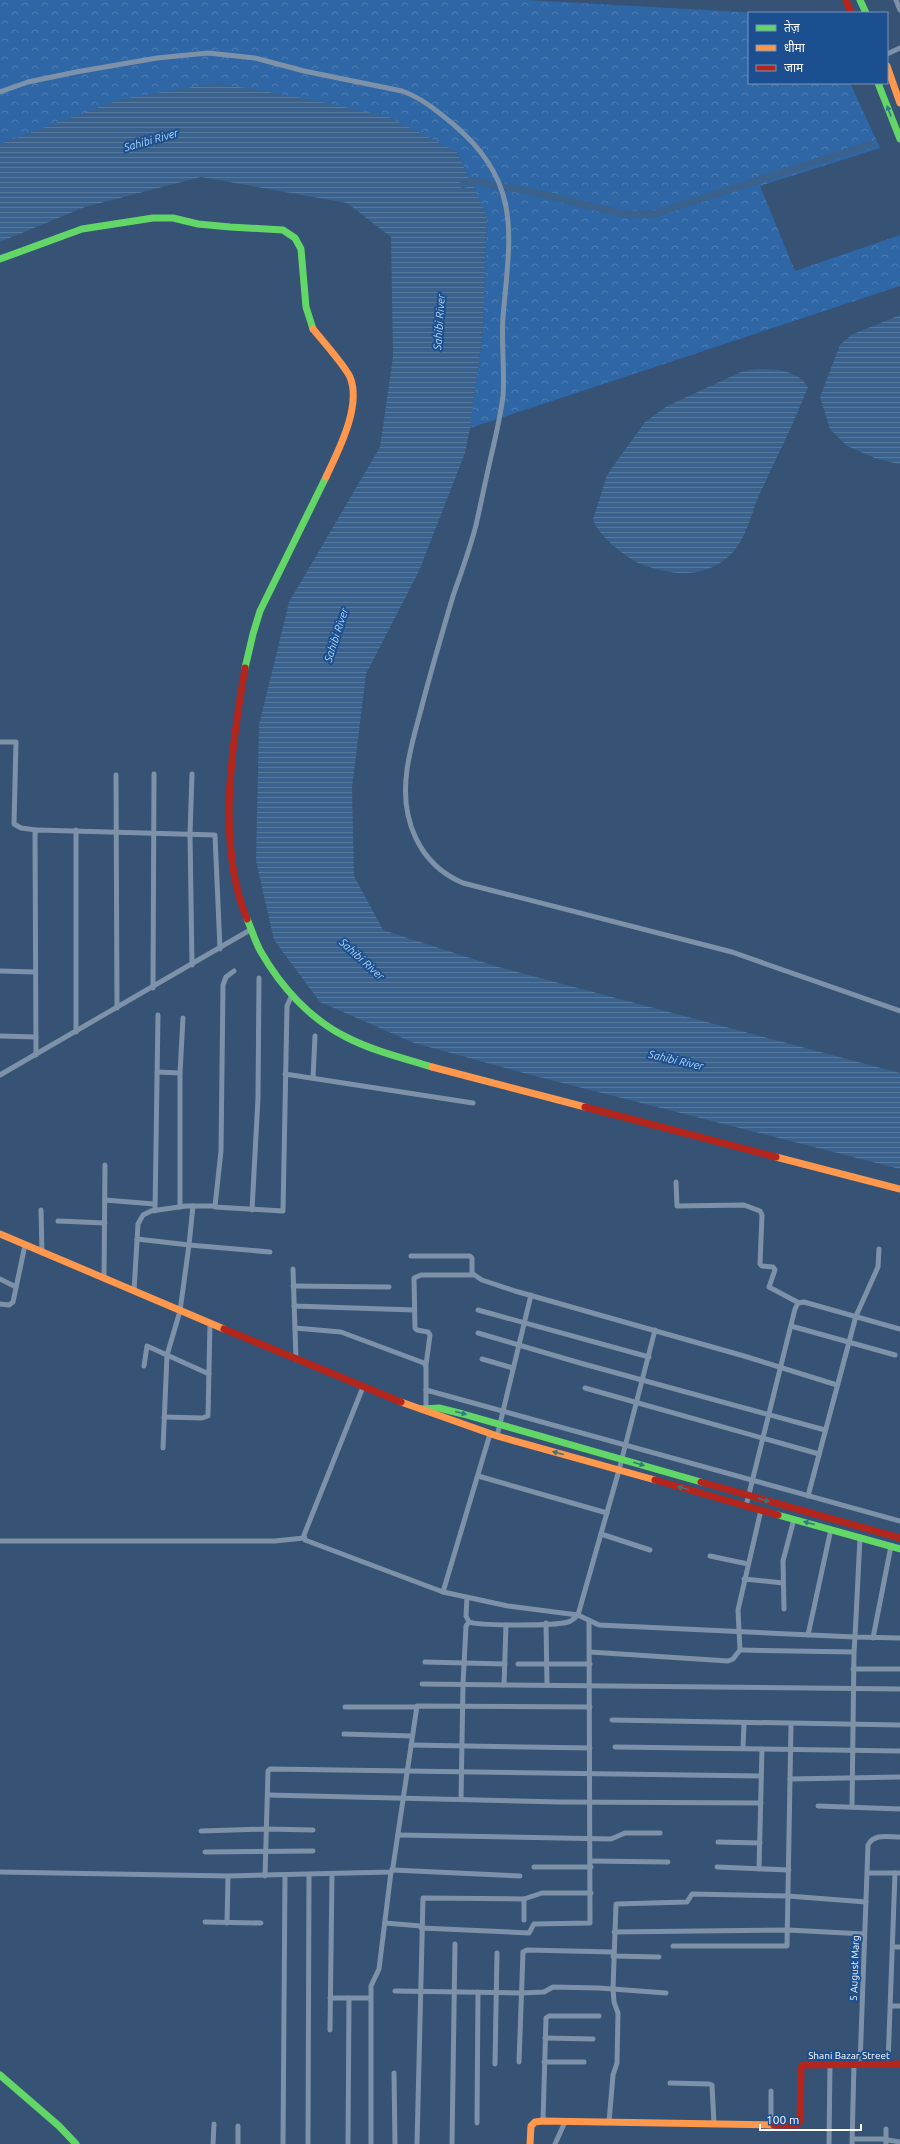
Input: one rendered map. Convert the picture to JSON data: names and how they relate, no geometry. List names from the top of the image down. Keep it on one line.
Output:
{"streets":{"street":["5 August Marg","Shani Bazar Street"]},"crossings":[["5 August Marg","Shani Bazar Street"]],"water":["Sahibi River"],"legend":["तेज़","धीमा","जाम"],"scale_bar":"100 m"}
